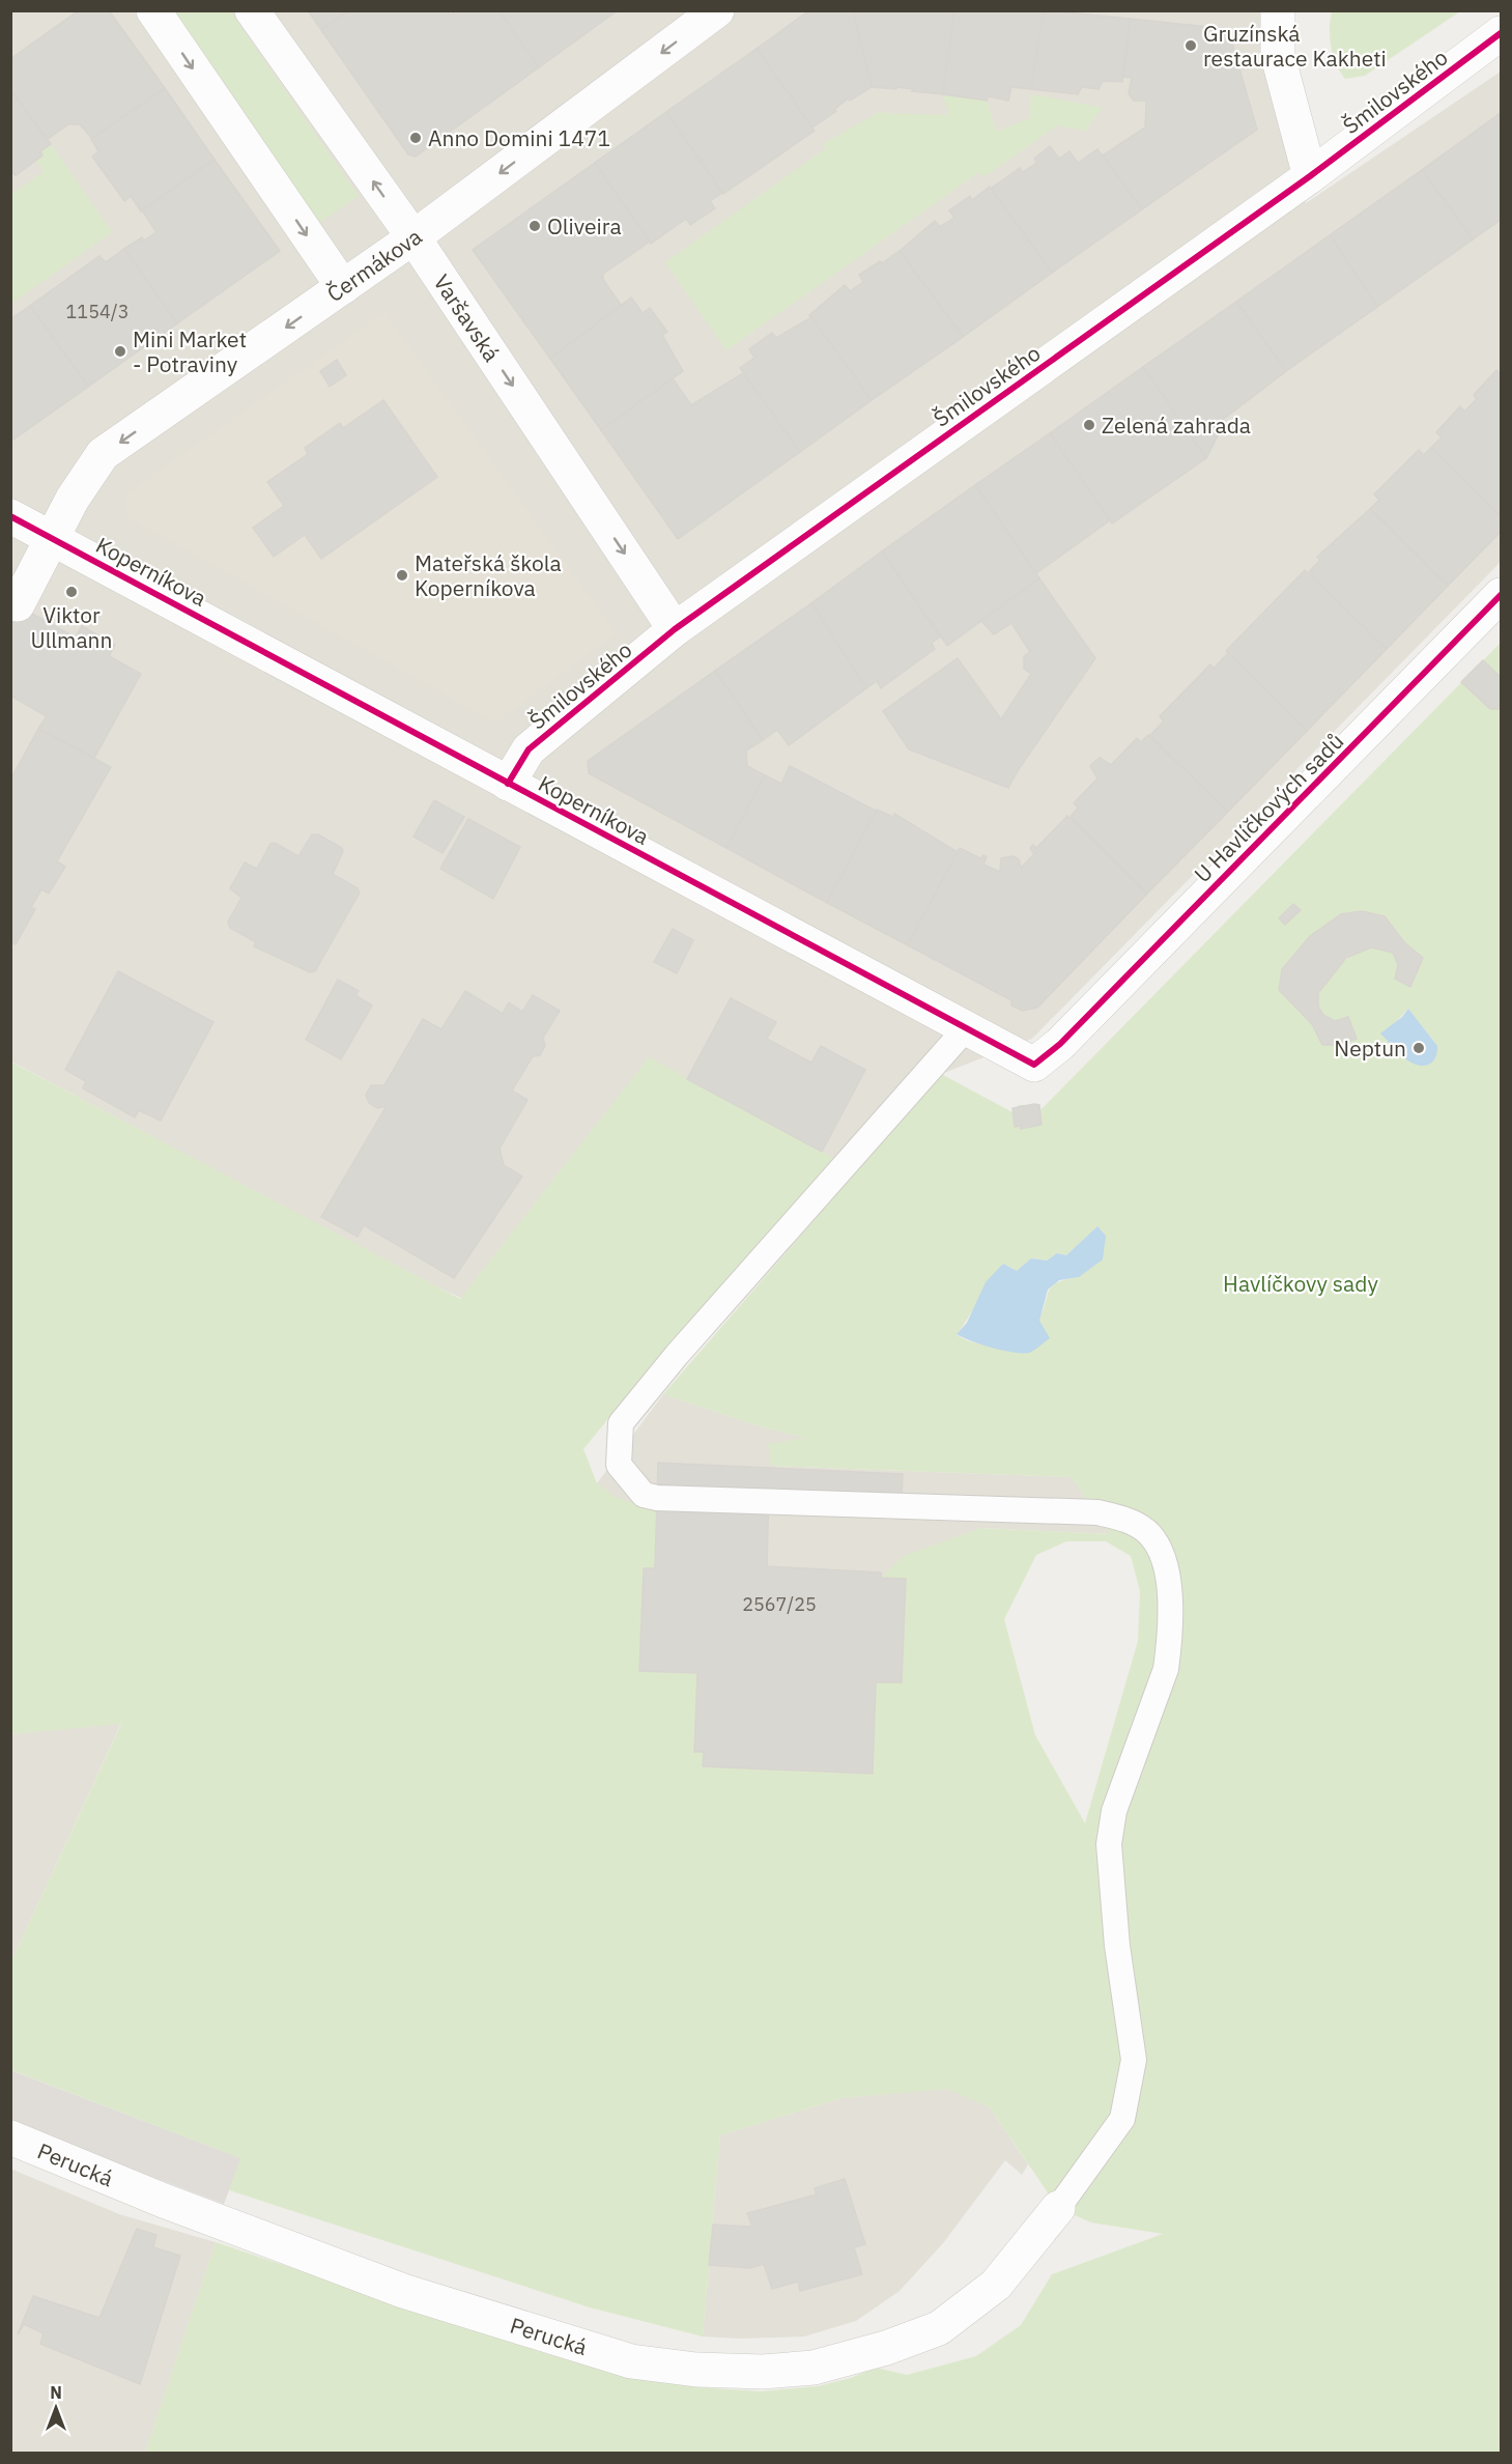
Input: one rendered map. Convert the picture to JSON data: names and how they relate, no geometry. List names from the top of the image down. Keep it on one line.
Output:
{"streets":{"street":["Šmilovského","Čermákova","Varšavská","Koperníkova","U Havlíčkových sadů","Perucká"]},"crossings":[["Šmilovského","Varšavská"],["Šmilovského","Koperníkova"],["Čermákova","Varšavská"],["Čermákova","Koperníkova"],["Koperníkova","U Havlíčkových sadů"]],"one_way":["Čermákova"],"parks":["Havlíčkovy sady"],"places":["Gruzínská restaurace Kakheti","Anno Domini 1471","Oliveira","Mini Market - Potraviny","Zelená zahrada","Mateřská škola Koperníkova","Viktor Ullmann","Neptun"],"house_numbers":["1154/3","2567/25"],"north":"top"}
